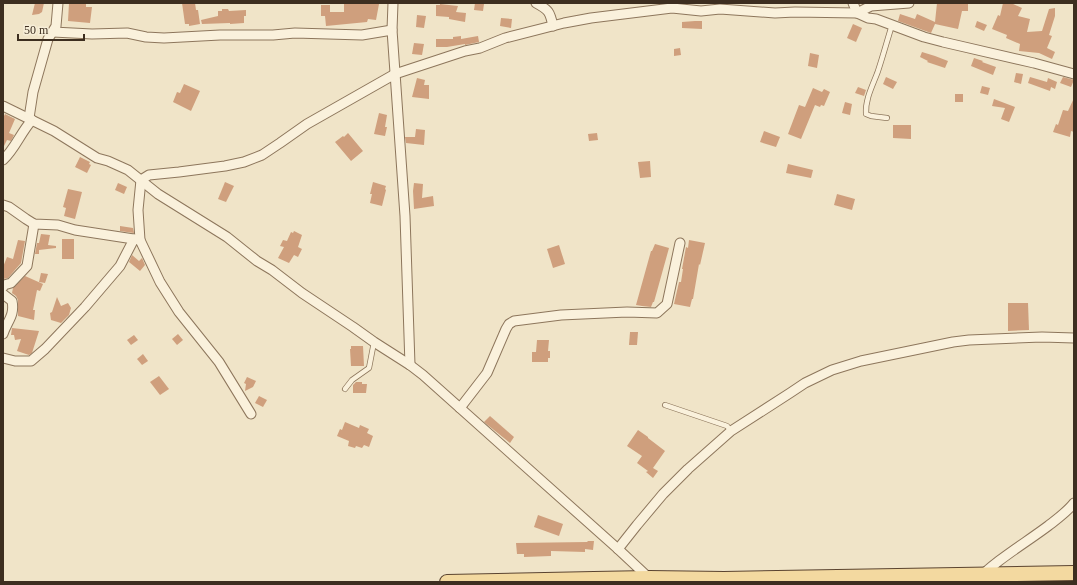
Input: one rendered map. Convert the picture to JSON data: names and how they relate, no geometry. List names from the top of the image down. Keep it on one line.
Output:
{"scale_bar":"50 m"}
